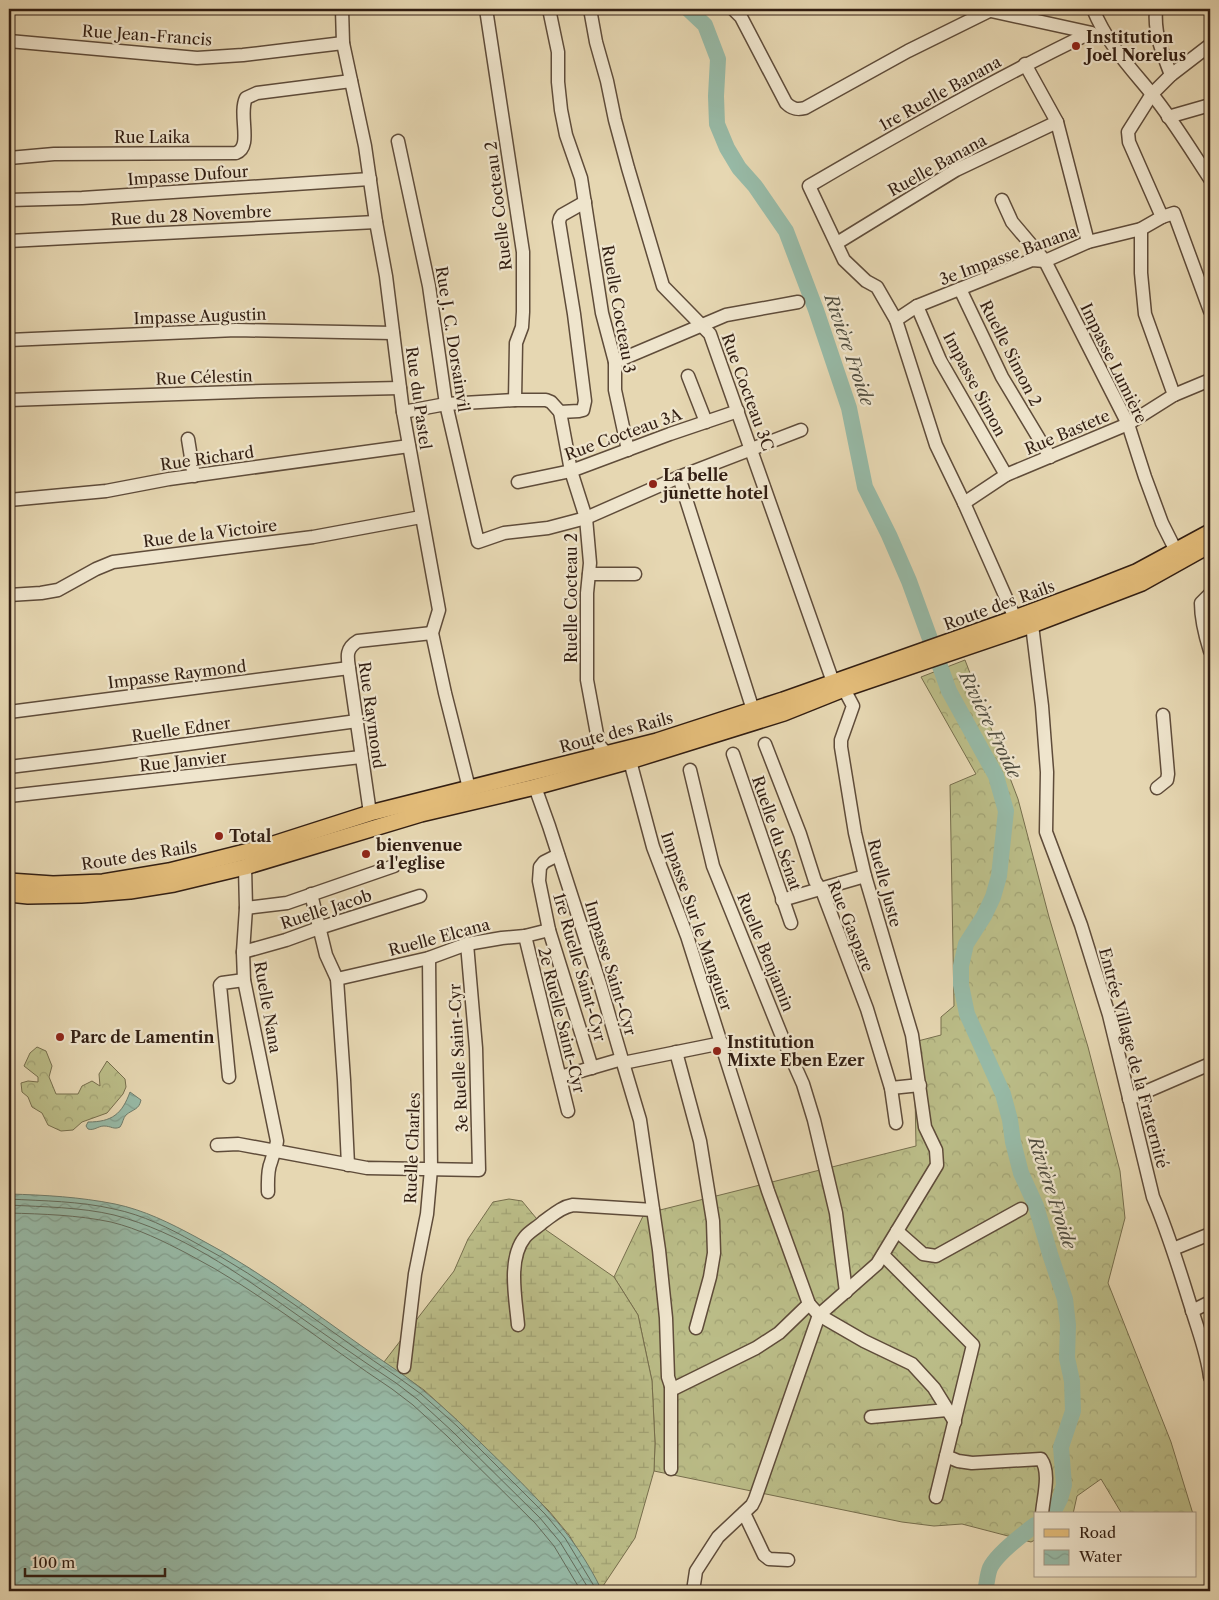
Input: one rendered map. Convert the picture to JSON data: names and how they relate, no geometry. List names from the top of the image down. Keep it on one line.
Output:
{"streets":{"main road":["Route des Rails"],"street":["Rue Jean-Francis","1re Ruelle Banana","Rue Laika","Ruelle Banana","Impasse Dufour","Ruelle Cocteau 2","Rue du 28 Novembre","3e Impasse Banana","Ruelle Cocteau 3","Impasse Augustin","Rue J. C. Dorsainvil","Ruelle Simon 2","Impasse Lumière","Rue Célestin","Impasse Simon","Rue Cocteau 3C","Rue du Pastel","Rue Bastete","Rue Cocteau 3A","Rue Richard","Rue de la Victoire","Impasse Raymond","Rue Raymond","Ruelle Edner","Rue Janvier","Ruelle du Sénat","Ruelle Juste","Ruelle Jacob","Impasse Sur le Manguier","Rue Gaspare","Ruelle Elcana","Ruelle Benjamin","1re Ruelle Saint-Cyr","Impasse Saint-Cyr","Ruelle Nana","2e Ruelle Saint-Cyr","3e Ruelle Saint-Cyr","Entrée Village de la Fraternité","Ruelle Charles"]},"crossings":[["Rue Jean-Francis","Rue du Pastel"],["1re Ruelle Banana","Ruelle Banana"],["Rue Laika","Rue du Pastel"],["Impasse Dufour","Rue du Pastel"],["Ruelle Cocteau 2","Rue J. C. Dorsainvil"],["Ruelle Cocteau 2","Rue Cocteau 3A"],["Ruelle Cocteau 2","Route des Rails"],["Rue du 28 Novembre","Rue du Pastel"],["3e Impasse Banana","Ruelle Simon 2"],["3e Impasse Banana","Impasse Lumière"],["3e Impasse Banana","Impasse Simon"],["Ruelle Cocteau 3","Rue Cocteau 3A"],["Impasse Augustin","Rue du Pastel"],["Ruelle Simon 2","Rue Bastete"],["Impasse Lumière","Rue Bastete"],["Impasse Lumière","Route des Rails"],["Rue Célestin","Rue du Pastel"],["Impasse Simon","Rue Bastete"],["Rue Cocteau 3C","Rue Cocteau 3A"],["Rue Cocteau 3C","Route des Rails"],["Rue Cocteau 3C","Ruelle Juste"],["Rue du Pastel","Rue Richard"],["Rue du Pastel","Rue de la Victoire"],["Rue du Pastel","Route des Rails"],["Rue du Pastel","Rue Raymond"],["Route des Rails","Rue Raymond"],["Route des Rails","Ruelle Juste"],["Route des Rails","Impasse Sur le Manguier"],["Route des Rails","Impasse Saint-Cyr"],["Route des Rails","Ruelle Nana"],["Route des Rails","Entrée Village de la Fraternité"],["Impasse Raymond","Rue Raymond"],["Rue Raymond","Ruelle Edner"],["Rue Raymond","Rue Janvier"],["Ruelle Juste","Impasse Sur le Manguier"],["Ruelle Juste","Ruelle Benjamin"],["Ruelle Jacob","Ruelle Nana"],["Ruelle Elcana","1re Ruelle Saint-Cyr"],["Ruelle Elcana","2e Ruelle Saint-Cyr"],["Ruelle Elcana","3e Ruelle Saint-Cyr"],["Ruelle Elcana","Ruelle Charles"],["1re Ruelle Saint-Cyr","Impasse Saint-Cyr"],["3e Ruelle Saint-Cyr","Ruelle Charles"]],"water":["Rivière Froide"],"places":["Institution Joel Norelus","La belle junette hotel","Total","bienvenue a l'eglise","Parc de Lamentin","Institution Mixte Eben Ezer"],"legend":["Road","Water"],"scale_bar":"100 m"}
